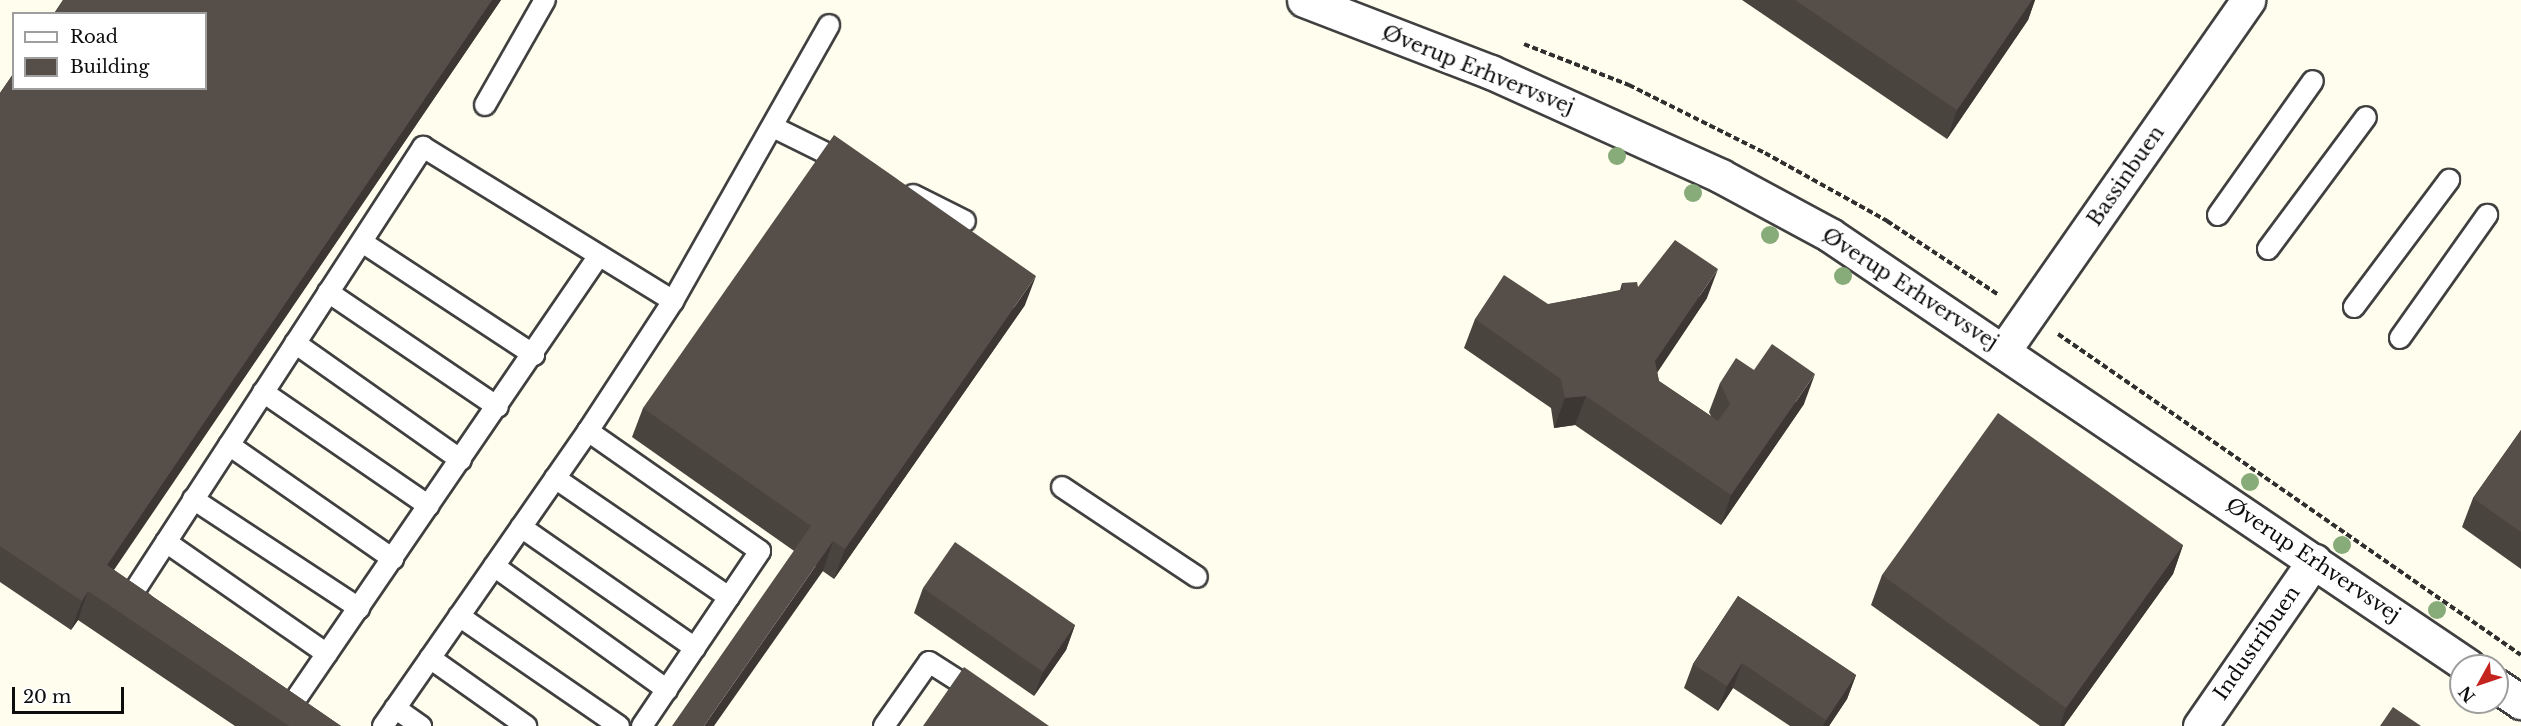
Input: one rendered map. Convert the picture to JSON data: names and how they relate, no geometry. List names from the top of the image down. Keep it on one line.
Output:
{"streets":{"street":["Øverup Erhvervsvej","Bassinbuen","Industribuen"]},"crossings":[["Øverup Erhvervsvej","Bassinbuen"],["Øverup Erhvervsvej","Industribuen"]],"legend":["Road","Building"],"scale_bar":"20 m","north":"bottom left"}
